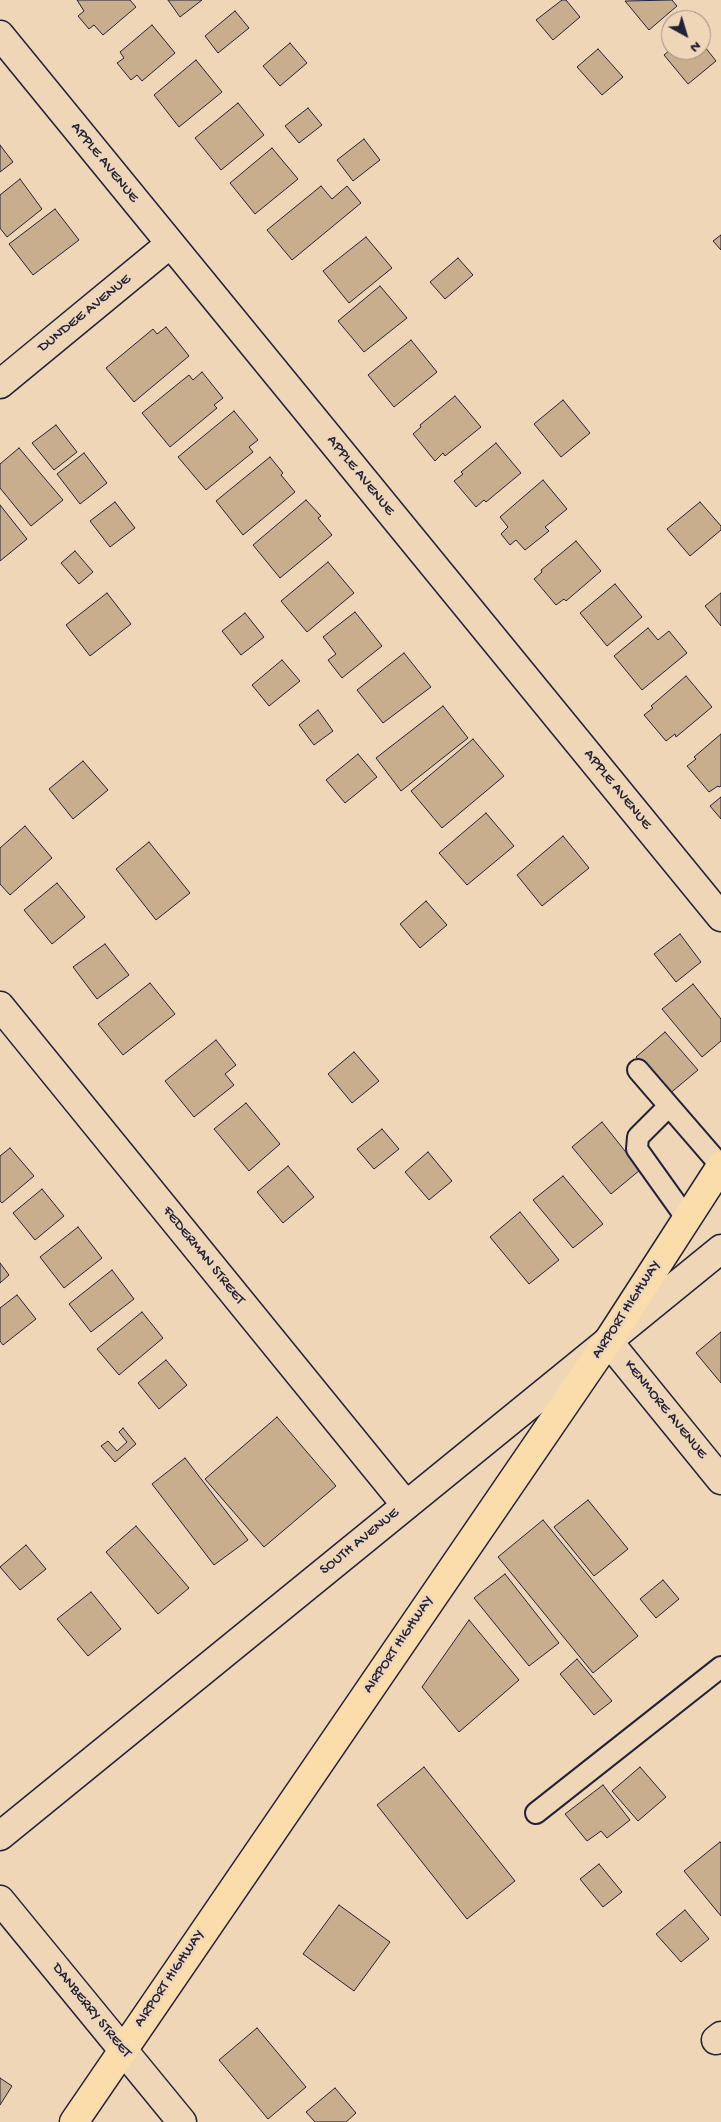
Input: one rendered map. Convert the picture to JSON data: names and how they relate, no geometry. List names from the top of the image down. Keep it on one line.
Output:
{"streets":{"main road":["AIRPORT HIGHWAY"],"street":["APPLE AVENUE","DUNDEE AVENUE","FEDERMAN STREET","KENMORE AVENUE","SOUTH AVENUE","DANBERRY STREET"]},"crossings":[["APPLE AVENUE","DUNDEE AVENUE"],["FEDERMAN STREET","SOUTH AVENUE"],["AIRPORT HIGHWAY","KENMORE AVENUE"],["AIRPORT HIGHWAY","SOUTH AVENUE"],["AIRPORT HIGHWAY","DANBERRY STREET"],["KENMORE AVENUE","SOUTH AVENUE"]],"north":"bottom right"}
